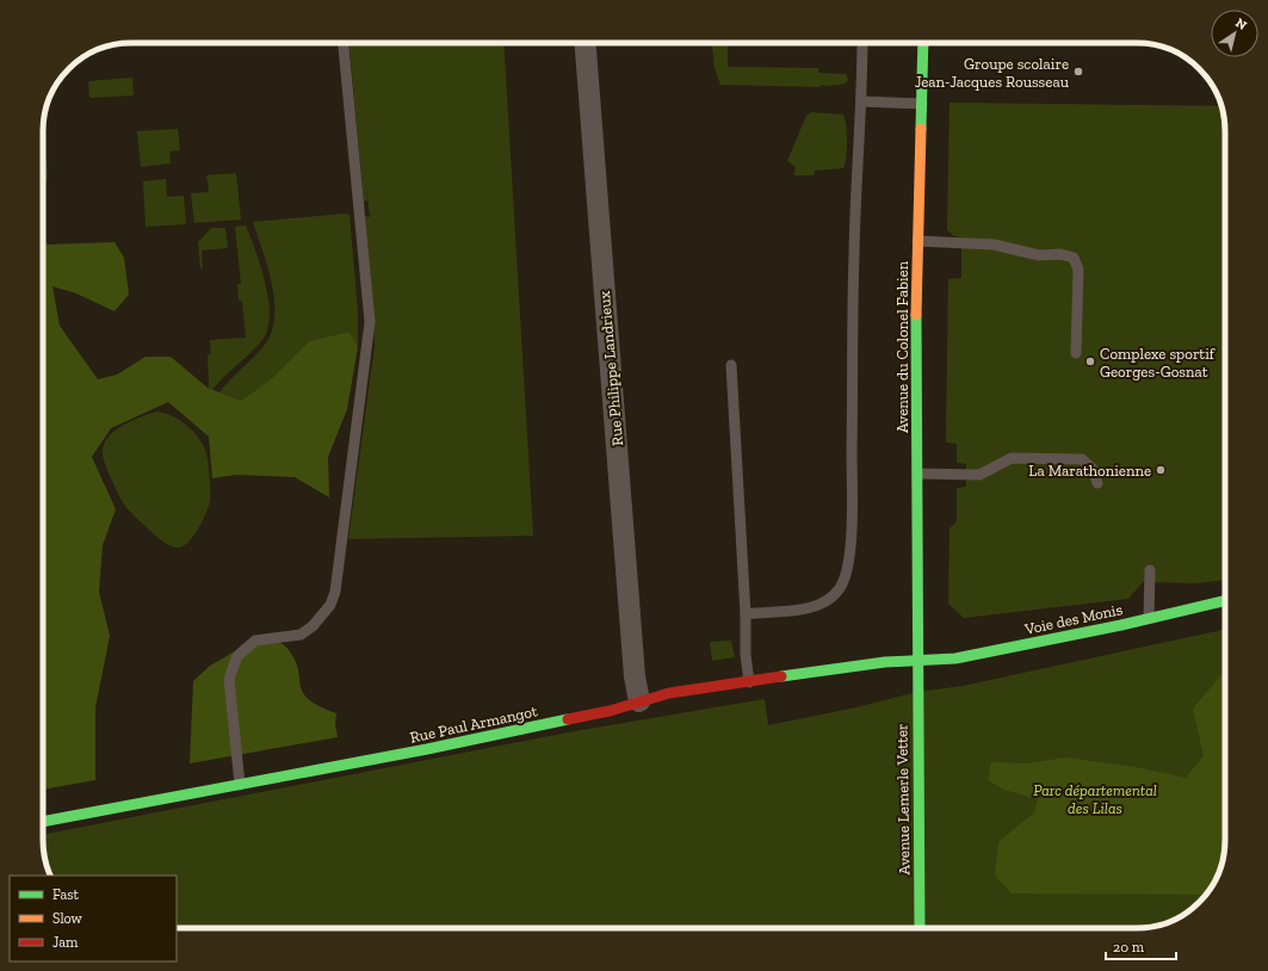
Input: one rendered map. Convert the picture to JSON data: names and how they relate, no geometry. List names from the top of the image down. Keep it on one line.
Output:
{"streets":{"street":["Avenue du Colonel Fabien","Rue Philippe Landrieux","Voie des Monis","Rue Paul Armangot","Avenue Lemerle Vetter"]},"crossings":[["Avenue du Colonel Fabien","Voie des Monis"],["Avenue du Colonel Fabien","Rue Paul Armangot"],["Avenue du Colonel Fabien","Avenue Lemerle Vetter"],["Rue Philippe Landrieux","Rue Paul Armangot"],["Voie des Monis","Rue Paul Armangot"],["Voie des Monis","Avenue Lemerle Vetter"],["Rue Paul Armangot","Avenue Lemerle Vetter"]],"parks":["Parc départemental des Lilas"],"places":["Groupe scolaire Jean-Jacques Rousseau","Complexe sportif Georges-Gosnat","La Marathonienne"],"legend":["Fast","Slow","Jam"],"scale_bar":"20 m","north":"top right"}
